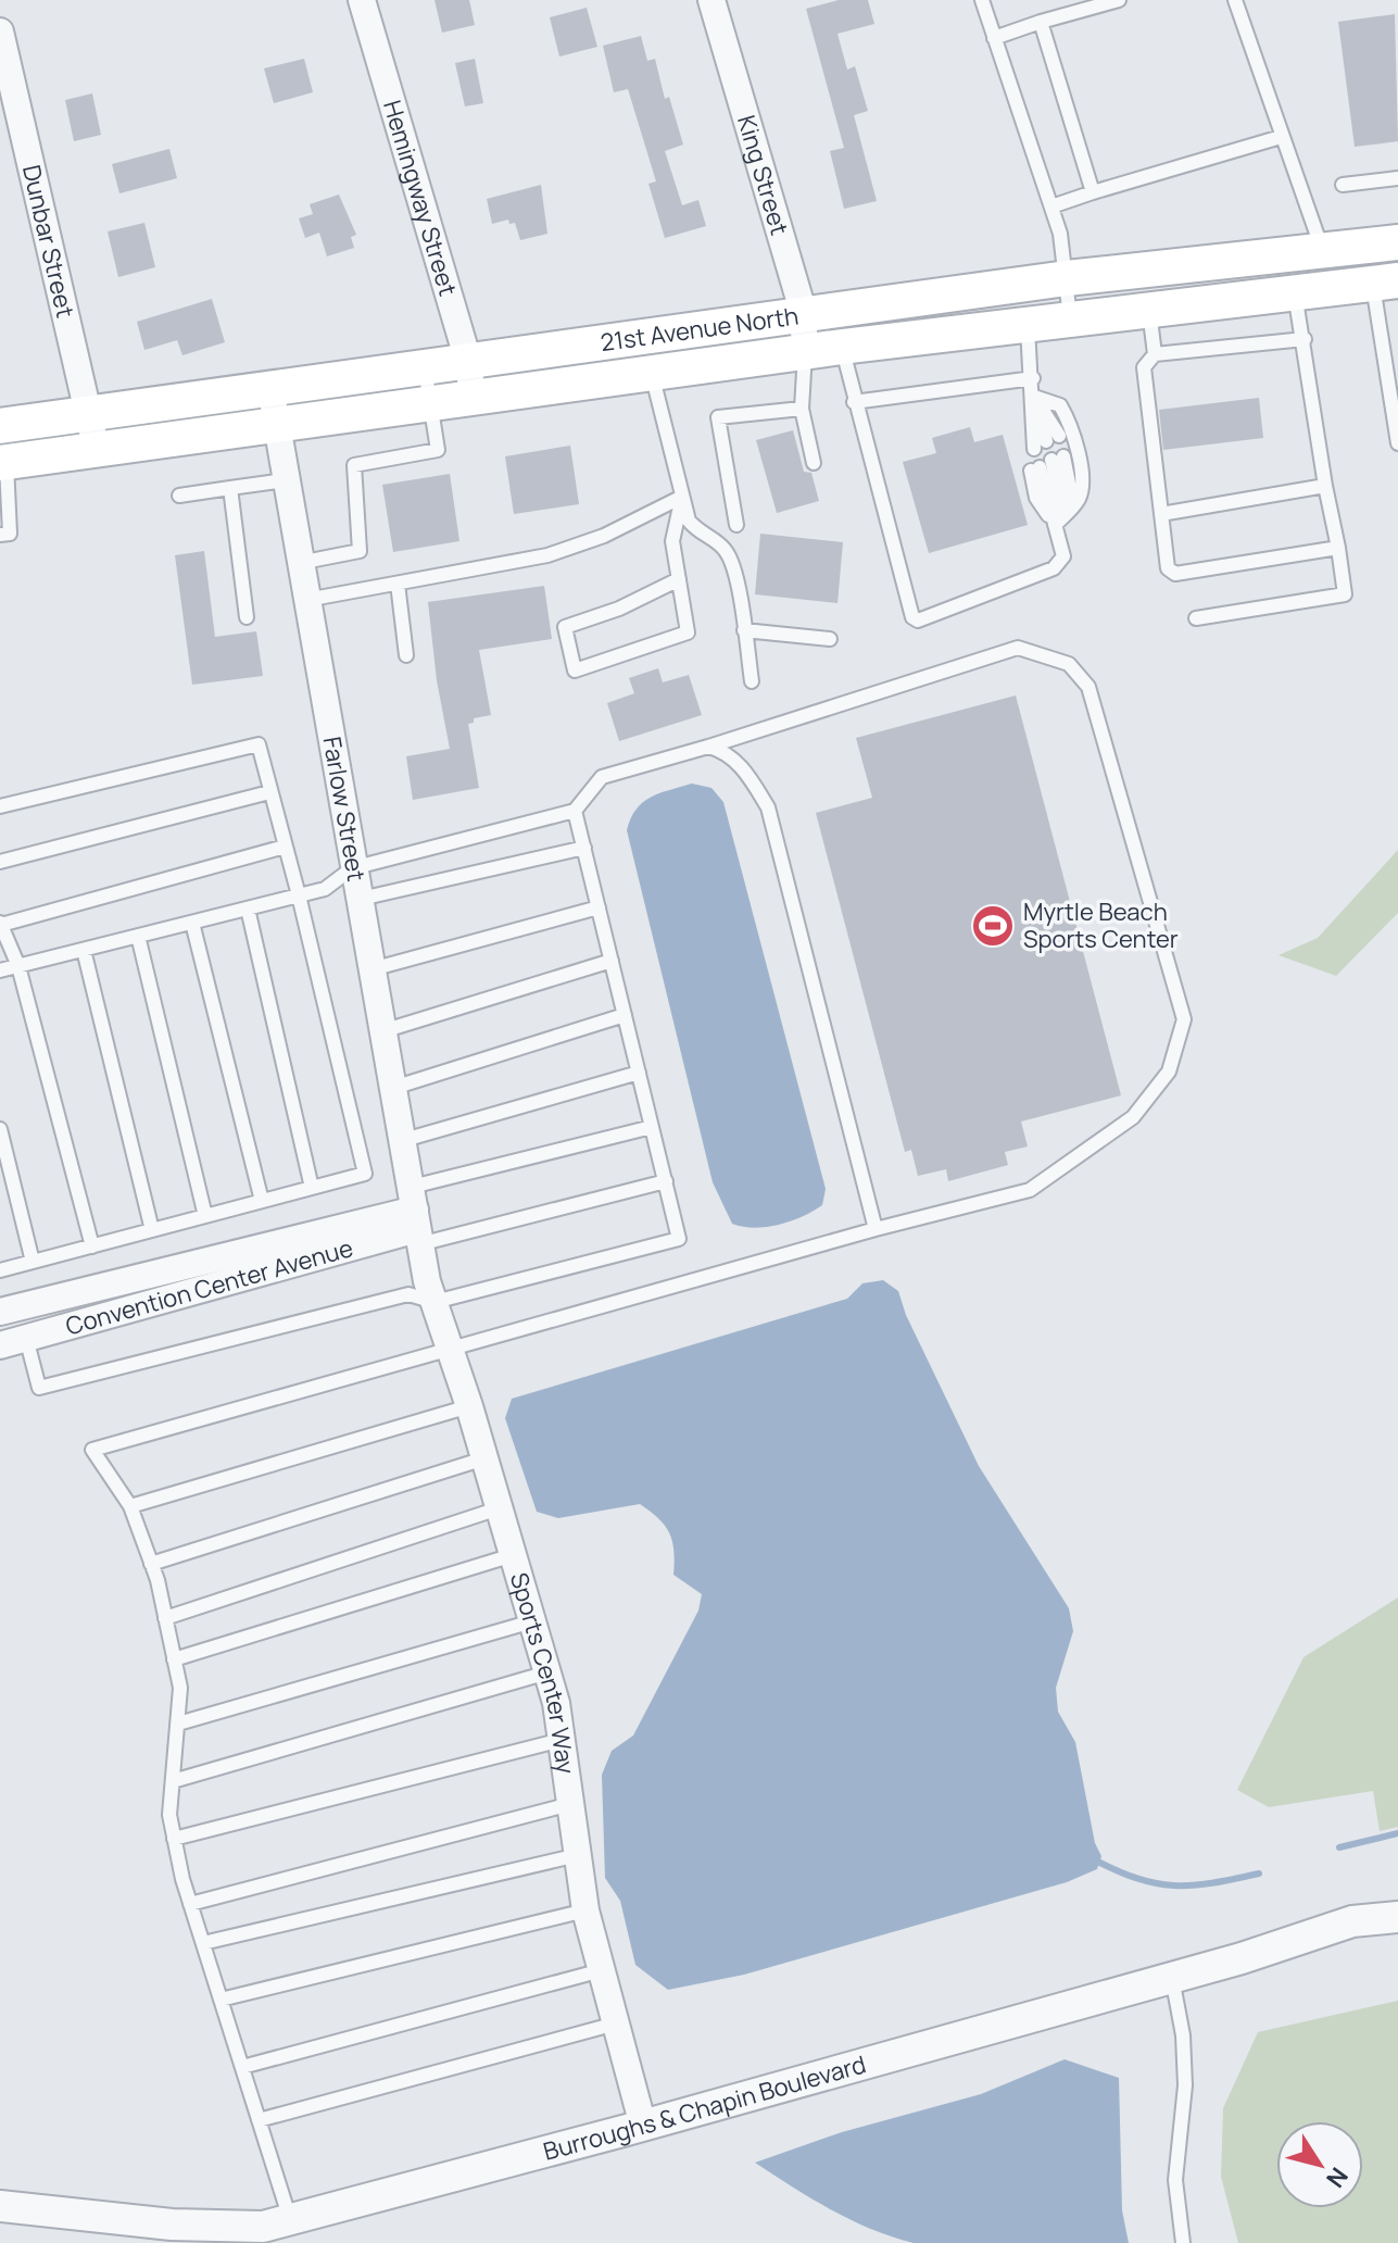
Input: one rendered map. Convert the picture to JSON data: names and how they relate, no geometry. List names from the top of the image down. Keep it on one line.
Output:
{"streets":{"main road":["21st Avenue North"],"street":["King Street","Hemingway Street","Dunbar Street","Farlow Street","Convention Center Avenue","Sports Center Way","Burroughs & Chapin Boulevard"]},"crossings":[["King Street","21st Avenue North"],["Hemingway Street","21st Avenue North"],["Dunbar Street","21st Avenue North"],["21st Avenue North","Farlow Street"],["Farlow Street","Convention Center Avenue"],["Farlow Street","Sports Center Way"],["Convention Center Avenue","Sports Center Way"],["Sports Center Way","Burroughs & Chapin Boulevard"]],"places":{"sports":["Myrtle Beach Sports Center"]},"north":"bottom right"}
